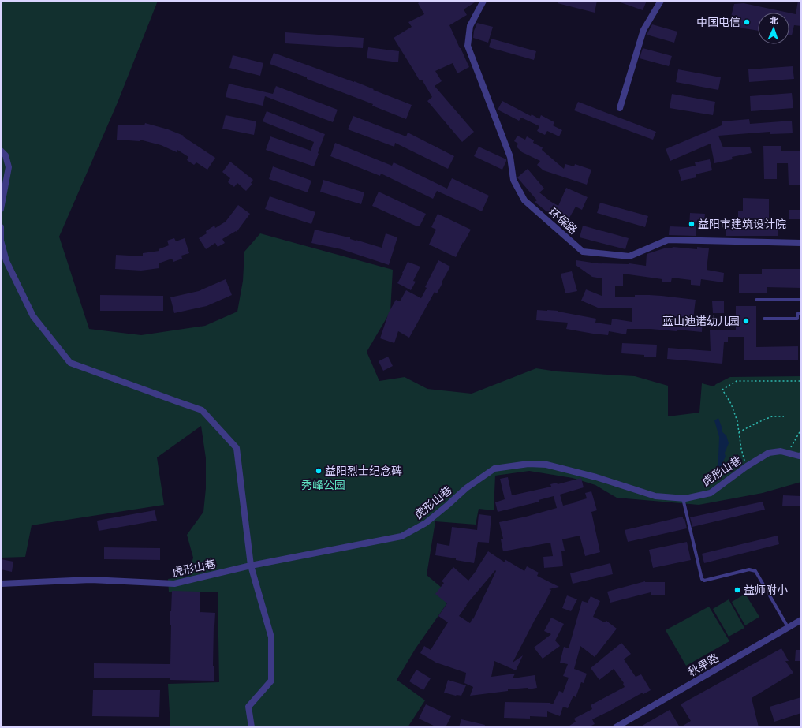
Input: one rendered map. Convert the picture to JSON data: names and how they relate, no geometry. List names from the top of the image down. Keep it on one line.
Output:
{"streets":{"street":["环保路","虎形山巷","秋果路"]},"parks":["秀峰公园"],"places":["中国电信","益阳市建筑设计院","蓝山迪诺幼儿园","益阳烈士纪念碑","益师附小"],"north":"top"}
